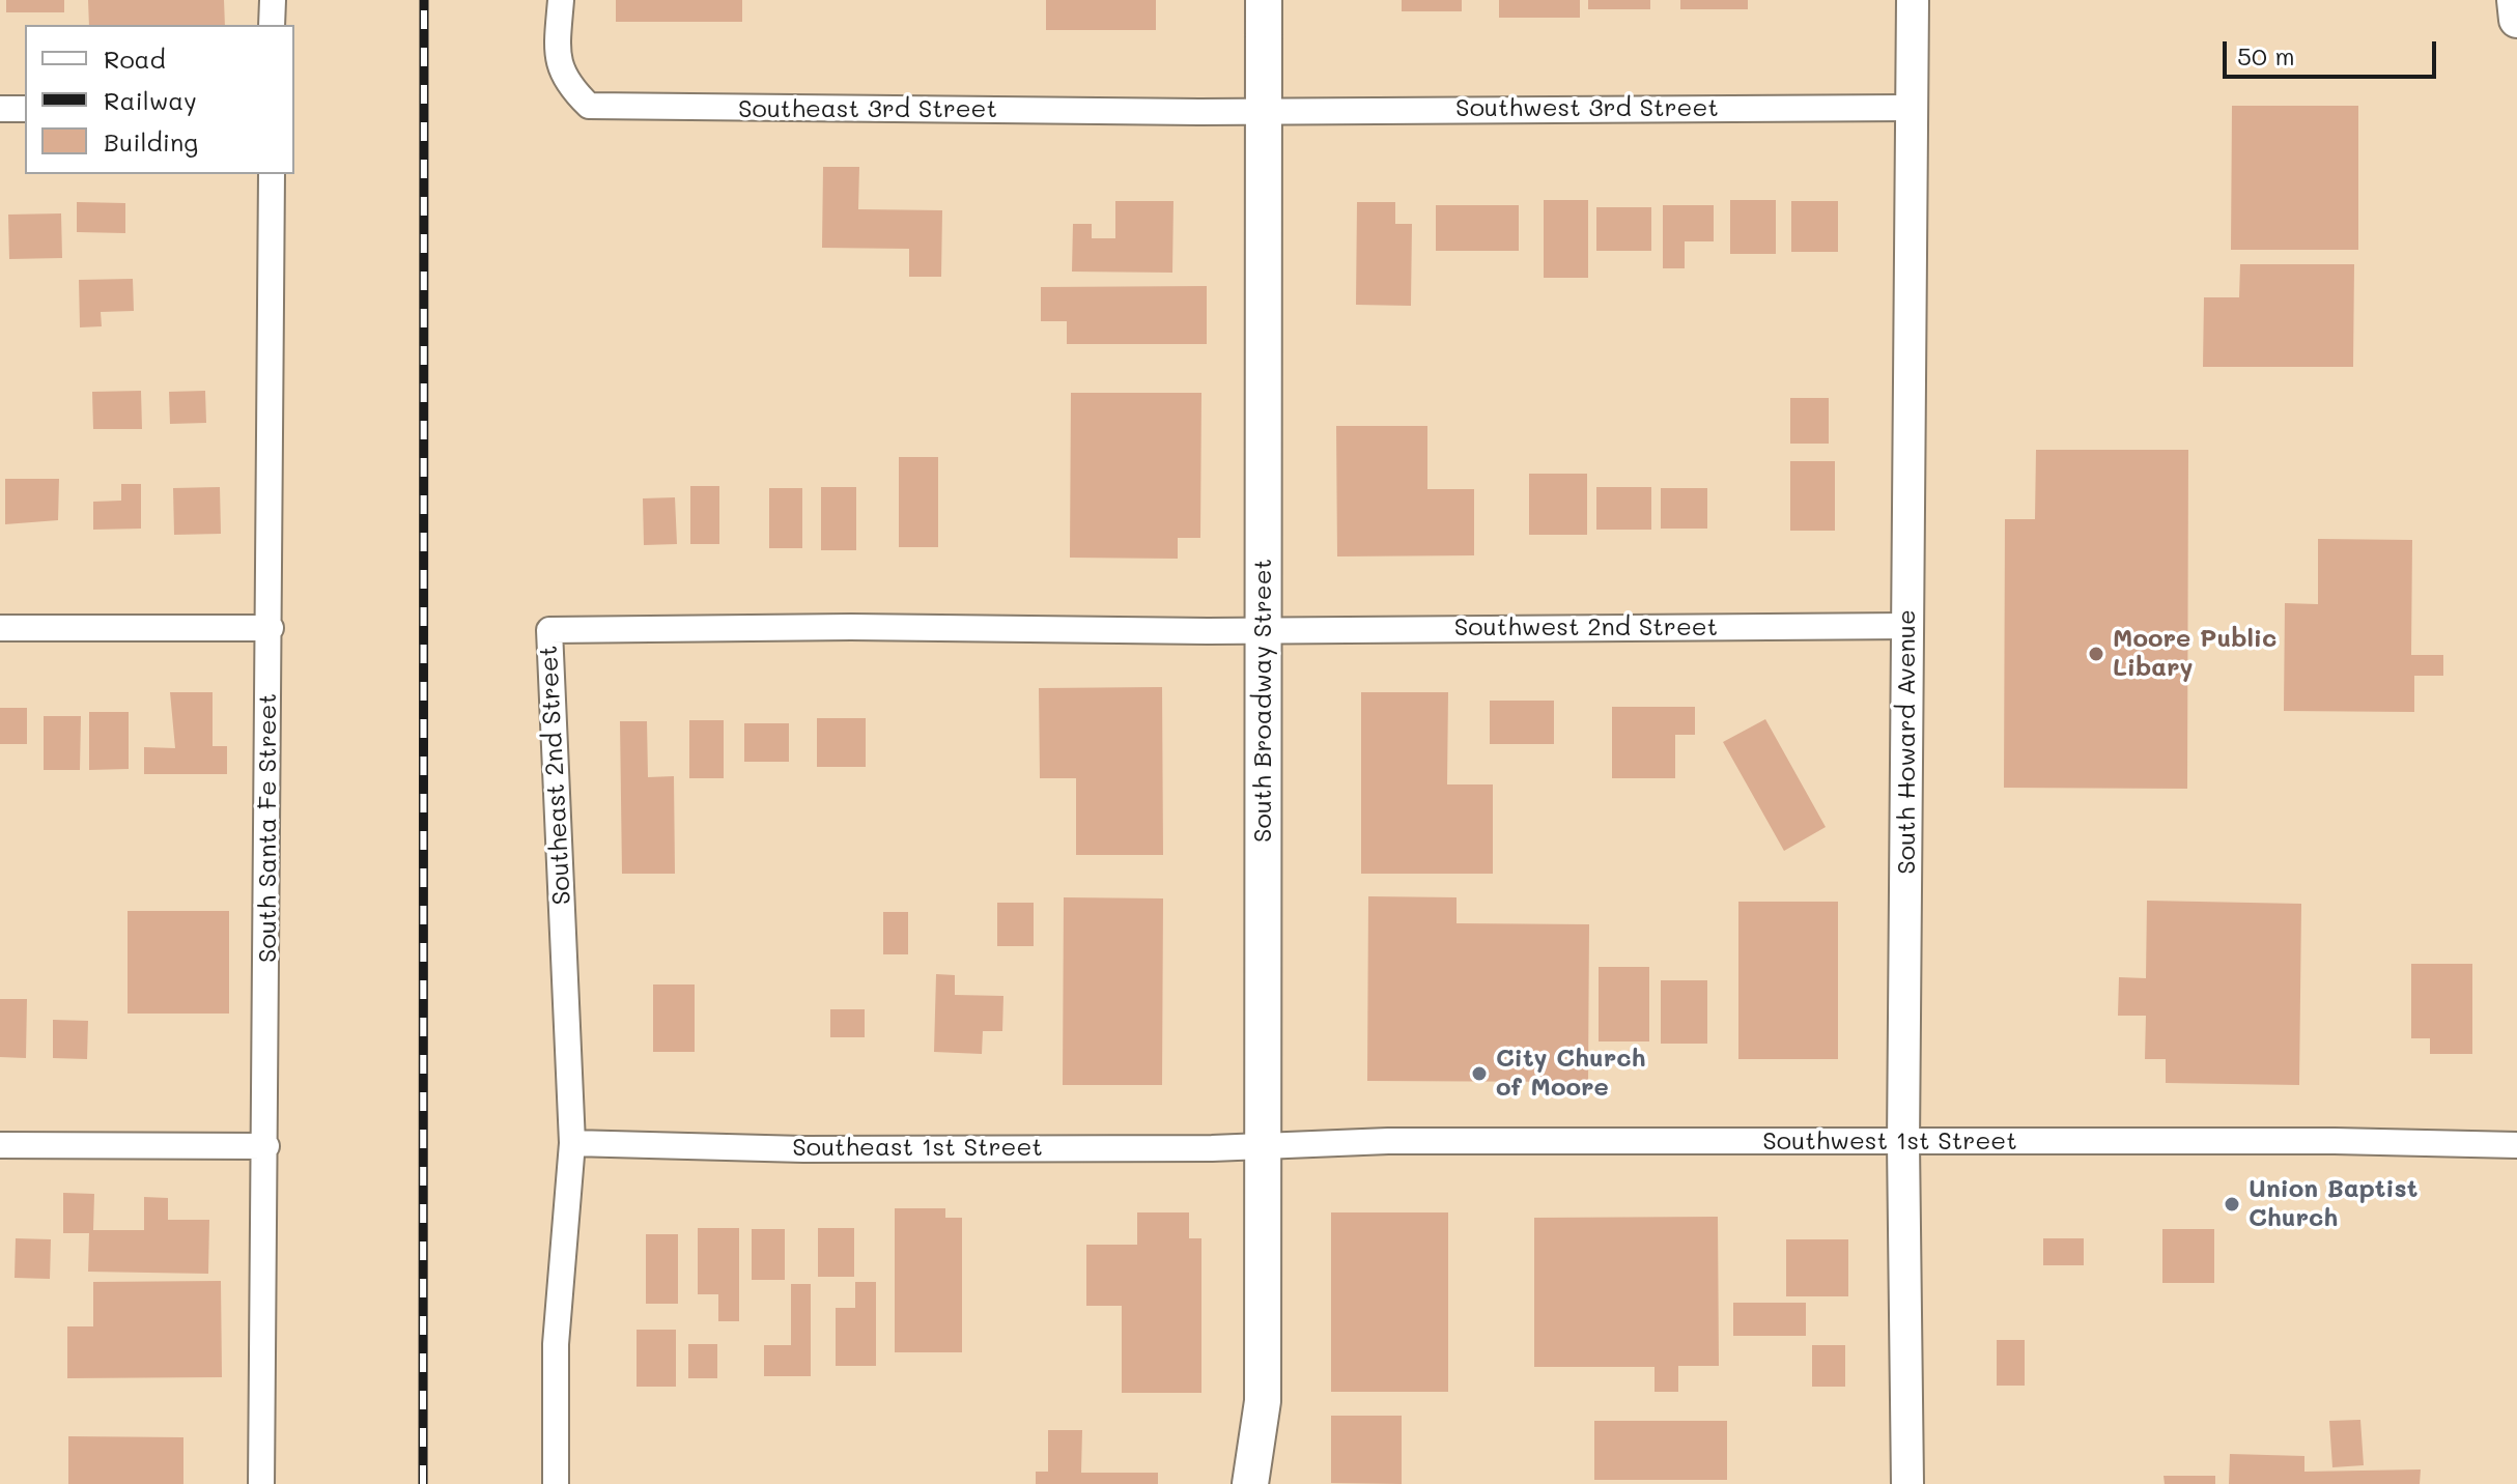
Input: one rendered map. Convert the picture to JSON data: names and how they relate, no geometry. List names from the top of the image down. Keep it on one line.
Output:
{"streets":{"main road":["South Broadway Street"],"street":["Southwest 3rd Street","Southeast 3rd Street","Southwest 2nd Street","South Howard Avenue","Southeast 2nd Street","South Santa Fe Street","Southwest 1st Street","Southeast 1st Street"]},"crossings":[["Southwest 3rd Street","Southeast 3rd Street"],["Southwest 3rd Street","South Broadway Street"],["Southwest 3rd Street","South Howard Avenue"],["Southeast 3rd Street","South Broadway Street"],["Southwest 2nd Street","South Broadway Street"],["Southwest 2nd Street","South Howard Avenue"],["Southwest 2nd Street","Southeast 2nd Street"],["South Broadway Street","Southeast 2nd Street"],["South Broadway Street","Southwest 1st Street"],["South Broadway Street","Southeast 1st Street"],["South Howard Avenue","Southwest 1st Street"],["Southeast 2nd Street","Southeast 1st Street"],["Southwest 1st Street","Southeast 1st Street"]],"places":["Moore Public Libary","City Church of Moore","Union Baptist Church"],"legend":["Road","Railway","Building"],"scale_bar":"50 m"}
